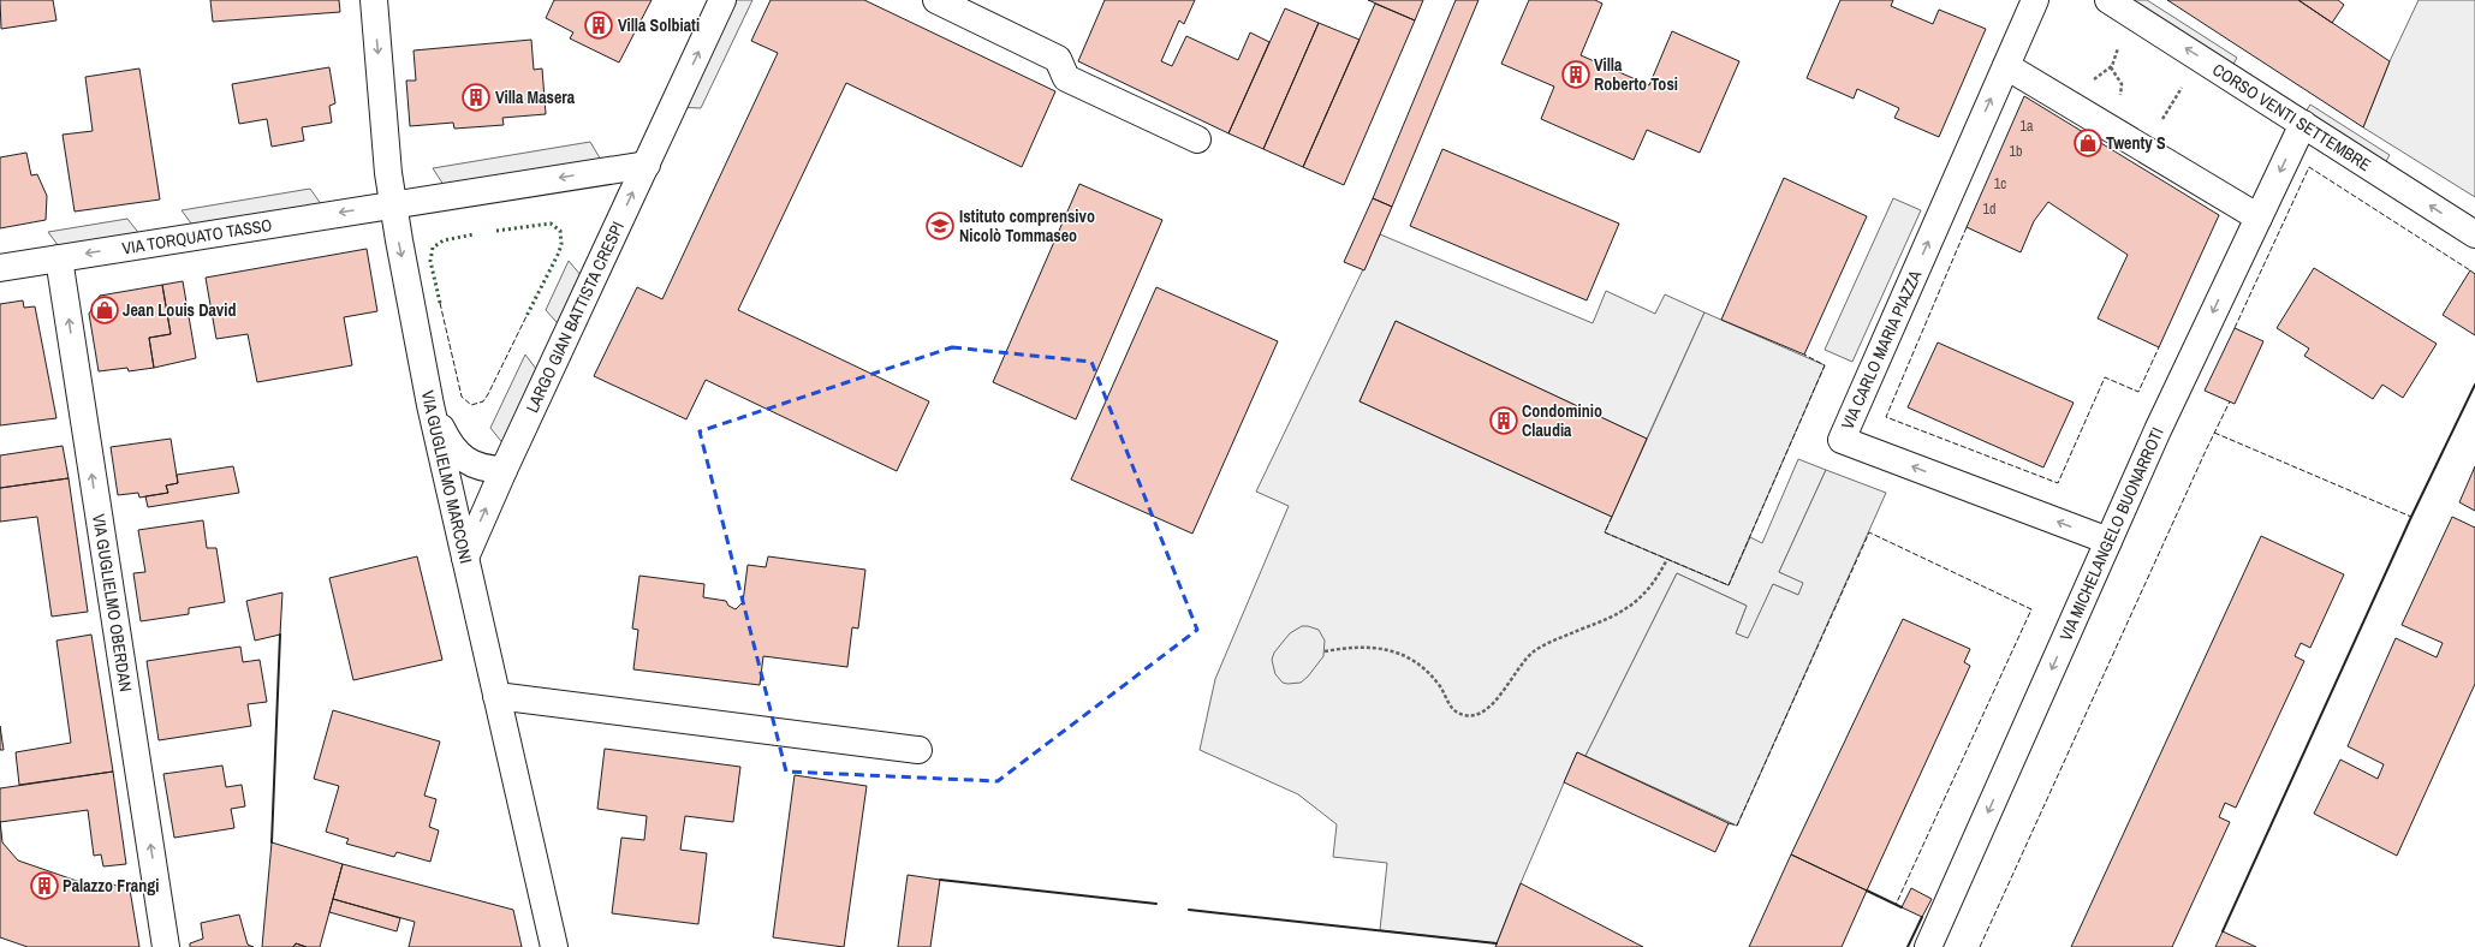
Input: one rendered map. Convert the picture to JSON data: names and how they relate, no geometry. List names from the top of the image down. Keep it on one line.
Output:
{"streets":{"street":["CORSO VENTI SETTEMBRE","VIA TORQUATO TASSO","LARGO GIAN BATTISTA CRESPI","VIA CARLO MARIA PIAZZA","VIA GUGLIELMO MARCONI","VIA MICHELANGELO BUONARROTI","VIA GUGLIELMO OBERDAN"]},"crossings":[["CORSO VENTI SETTEMBRE","VIA MICHELANGELO BUONARROTI"],["VIA TORQUATO TASSO","VIA GUGLIELMO MARCONI"],["VIA TORQUATO TASSO","VIA GUGLIELMO OBERDAN"],["LARGO GIAN BATTISTA CRESPI","VIA GUGLIELMO MARCONI"],["VIA CARLO MARIA PIAZZA","VIA MICHELANGELO BUONARROTI"]],"one_way":["VIA TORQUATO TASSO","LARGO GIAN BATTISTA CRESPI","VIA GUGLIELMO MARCONI","VIA MICHELANGELO BUONARROTI","VIA GUGLIELMO OBERDAN"],"places":{"building":["Villa Solbiati","Villa Roberto Tosi","Villa Masera","Condominio Claudia","Palazzo Frangi"],"shop":["Twenty S","Jean Louis David"],"school or university":["Istituto comprensivo Nicolò Tommaseo"]},"house_numbers":["1a","1b","1c","1d"]}
